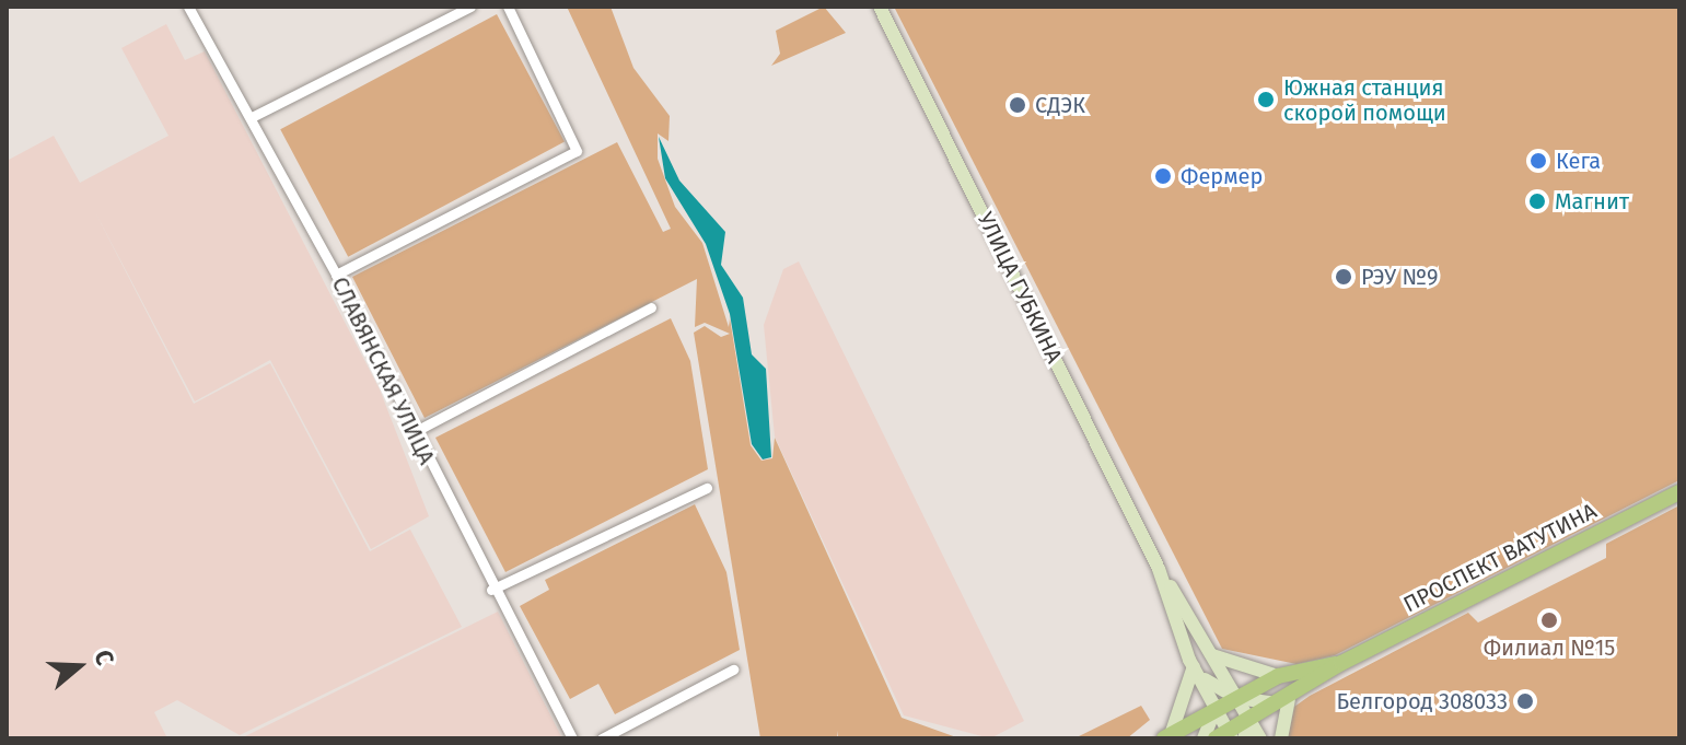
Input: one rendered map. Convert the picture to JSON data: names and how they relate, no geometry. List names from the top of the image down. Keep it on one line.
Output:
{"streets":{"main road":["УЛИЦА ГУБКИНА","ПРОСПЕКТ ВАТУТИНА"],"street":["СЛАВЯНСКАЯ УЛИЦА"]},"crossings":[["УЛИЦА ГУБКИНА","ПРОСПЕКТ ВАТУТИНА"]],"places":["Южная станция скорой помощи","СДЭК","Кега","Фермер","Магнит","РЭУ №9","Филиал №15","Белгород 308033"],"north":"right"}
